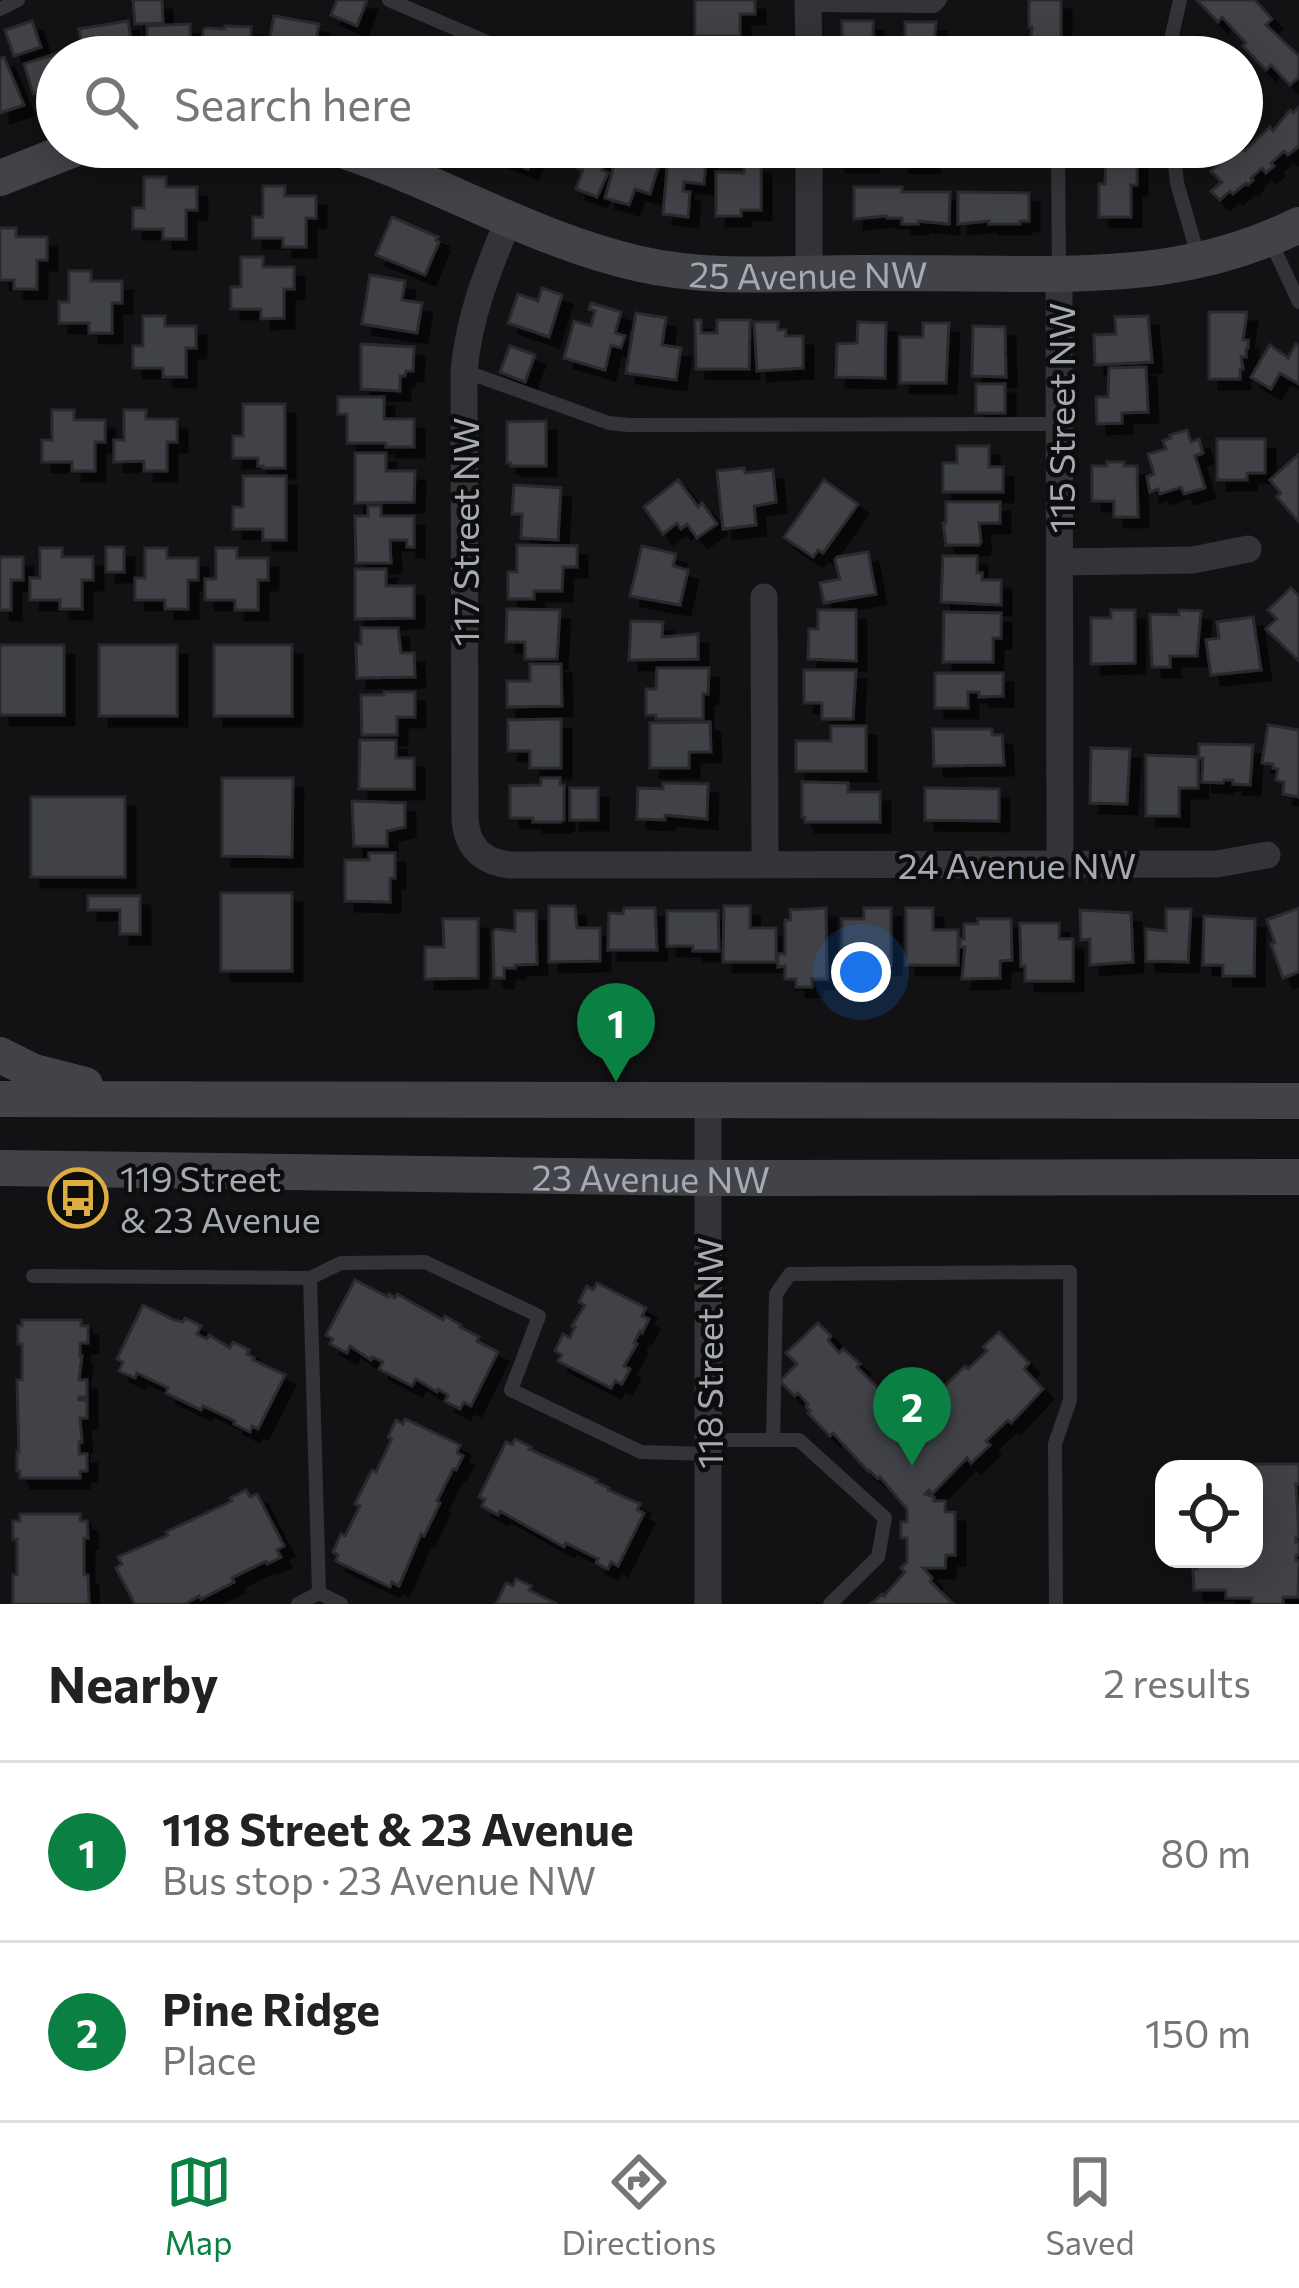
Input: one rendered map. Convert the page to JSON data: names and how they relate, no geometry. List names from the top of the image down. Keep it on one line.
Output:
{"streets":{"main road":["25 Avenue NW","23 Avenue NW"],"street":["115 Street NW","117 Street NW","24 Avenue NW","118 Street NW"]},"crossings":[["25 Avenue NW","115 Street NW"],["25 Avenue NW","117 Street NW"],["115 Street NW","24 Avenue NW"],["117 Street NW","24 Avenue NW"],["23 Avenue NW","118 Street NW"]],"places":{"bus stop":["119 Street & 23 Avenue"]},"page":{"search":"Search here","pins":["1","2"],"heading":["Nearby","2 results"],"list":[{"mark":"1","name":"118 Street & 23 Avenue","note":"Bus stop · 23 Avenue NW","value":"80 m"},{"mark":"2","name":"Pine Ridge","note":"Place","value":"150 m"}],"nav":["Map","Directions","Saved"]}}
